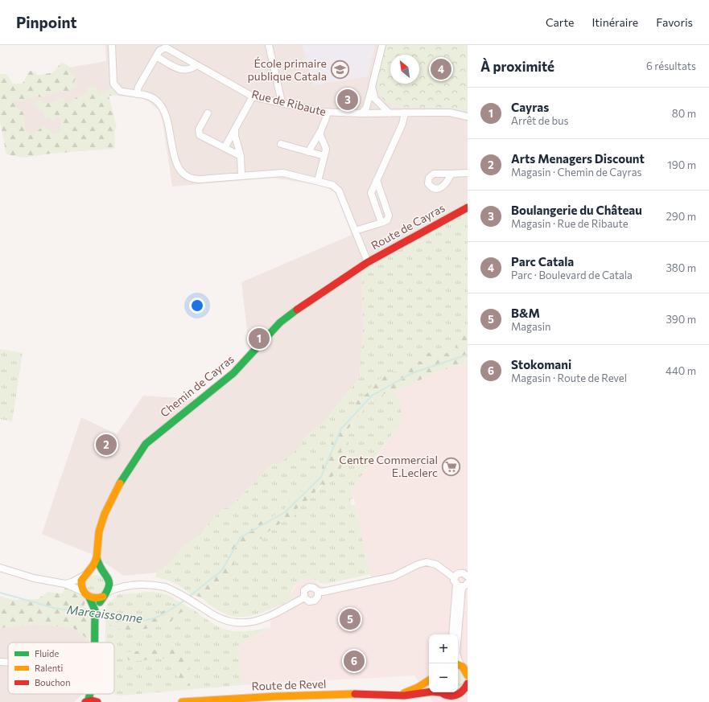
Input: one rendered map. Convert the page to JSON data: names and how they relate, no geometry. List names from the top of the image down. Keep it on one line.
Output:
{"streets":{"street":["Rue de Ribaute","Route de Cayras","Chemin de Cayras","Route de Revel"]},"crossings":[["Route de Cayras","Chemin de Cayras"]],"water":["Marcaissonne"],"places":{"school or university":["École primaire publique Catala"],"supermarket":["Centre Commercial E.Leclerc"]},"legend":["Fluide","Ralenti","Bouchon"],"north":"top left","page":{"header":"Pinpoint","nav":["Carte","Itinéraire","Favoris"],"heading":["À proximité","6 résultats"],"pins":["4","3","1","2","5","6"],"list":[{"mark":"1","name":"Cayras","note":"Arrêt de bus","value":"80 m"},{"mark":"2","name":"Arts Menagers Discount","note":"Magasin · Chemin de Cayras","value":"190 m"},{"mark":"3","name":"Boulangerie du Château","note":"Magasin · Rue de Ribaute","value":"290 m"},{"mark":"4","name":"Parc Catala","note":"Parc · Boulevard de Catala","value":"380 m"},{"mark":"5","name":"B&M","note":"Magasin","value":"390 m"},{"mark":"6","name":"Stokomani","note":"Magasin · Route de Revel","value":"440 m"}],"map_buttons":["+","−"]}}
